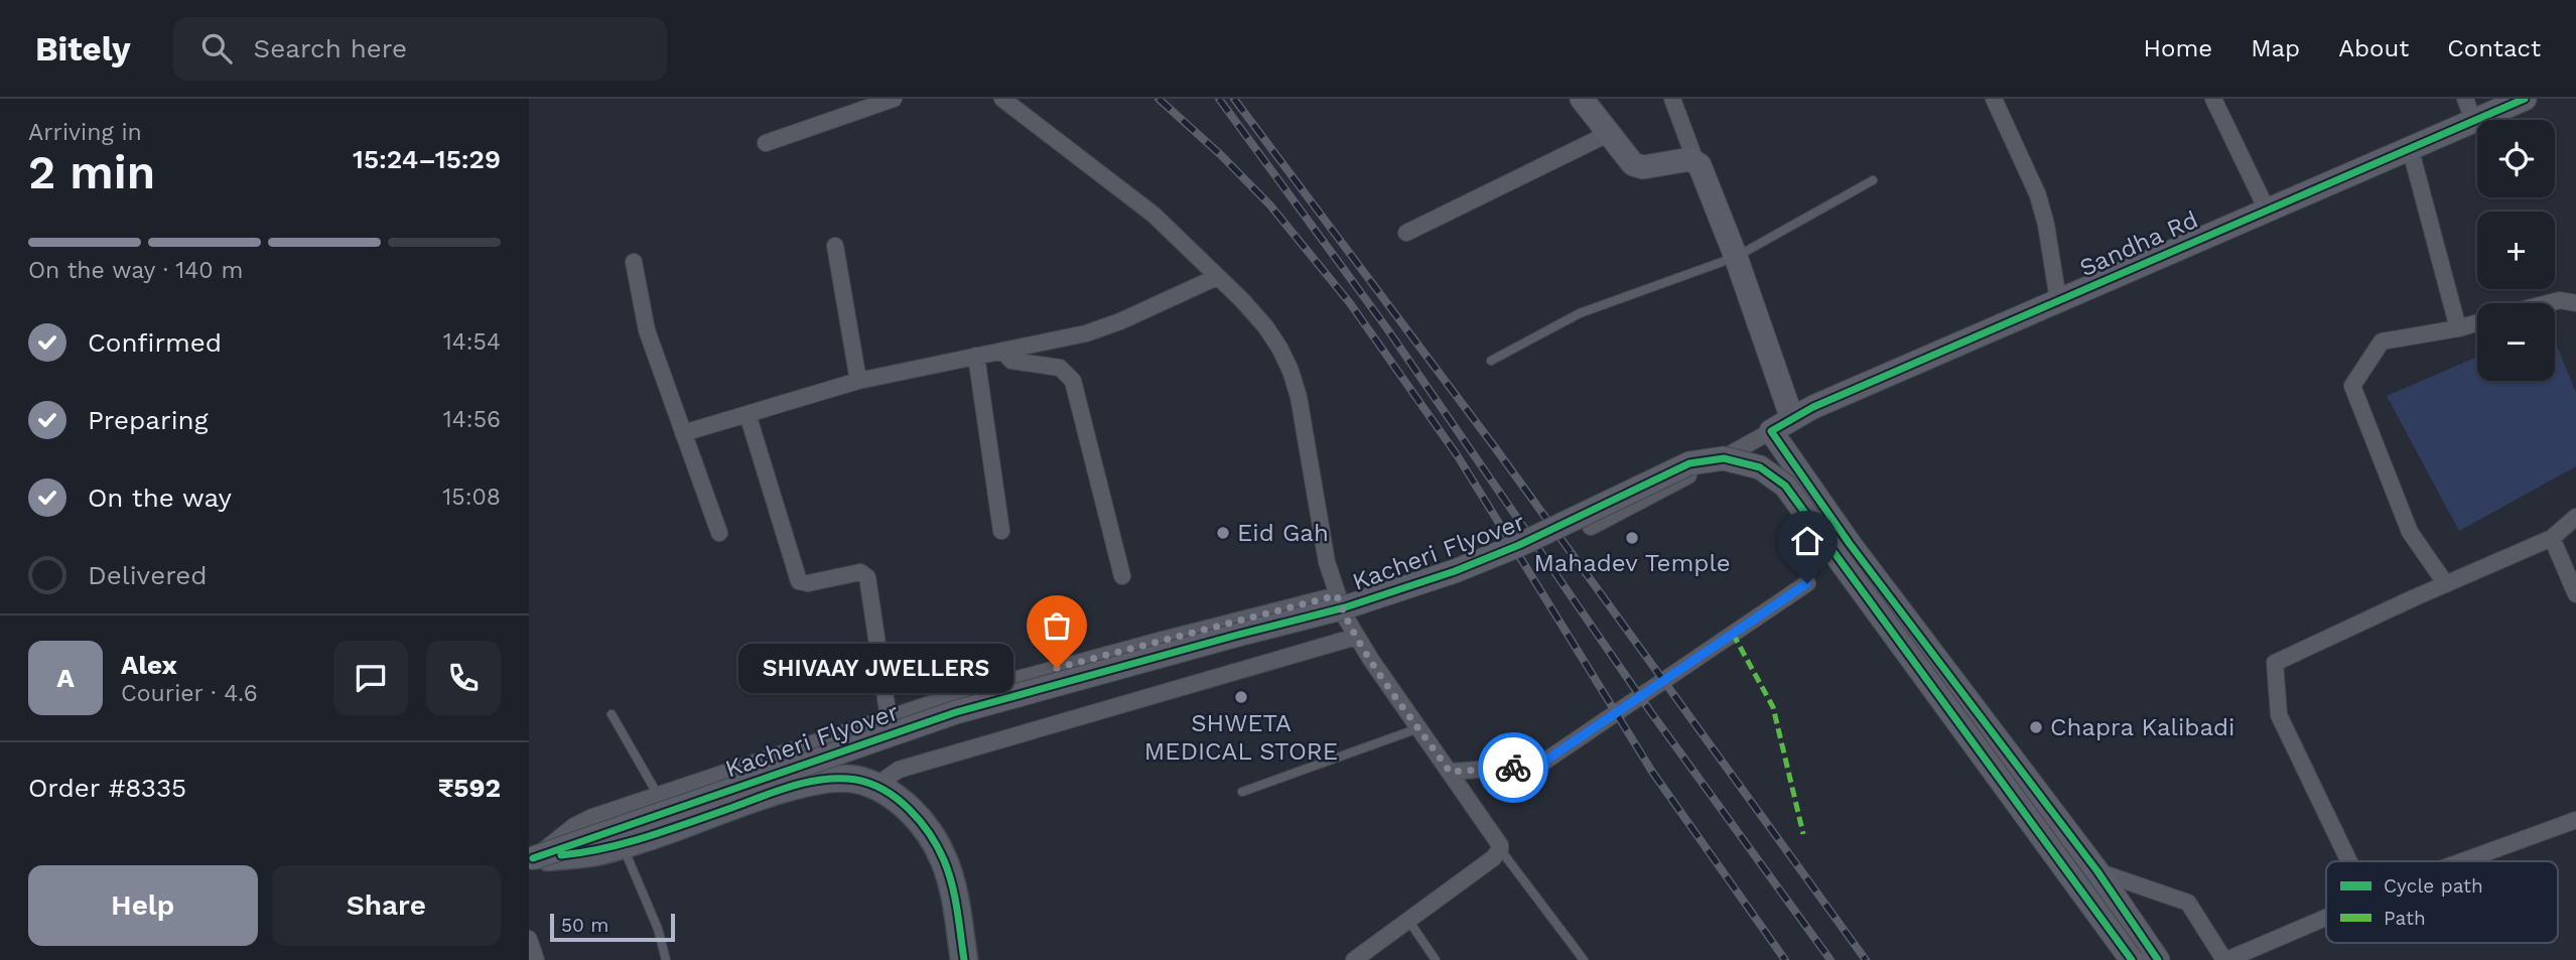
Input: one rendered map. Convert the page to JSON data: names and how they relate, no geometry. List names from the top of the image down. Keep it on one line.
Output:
{"streets":{"street":["Sandha Rd","Kacheri Flyover"]},"places":["Eid Gah","Mahadev Temple","SHIVAAY JWELLERS","SHWETA MEDICAL STORE","Chapra Kalibadi"],"legend":["Cycle path","Path"],"scale_bar":"50 m","page":{"header":"Bitely","search":"Search here","nav":["Home","Map","About","Contact"],"heading":["2 min","Arriving in","15:24–15:29"],"panel":["Alex","Courier · 4.6","Order #8335","₹592"],"map_buttons":["+","−"],"bar":"On the way · 140 m","list":[["Confirmed","14:54"],["Preparing","14:56"],["On the way","15:08"],"Delivered"],"round":"A","bubble":"SHIVAAY JWELLERS","buttons":["Help","Share"],"scale":"50 m"}}
